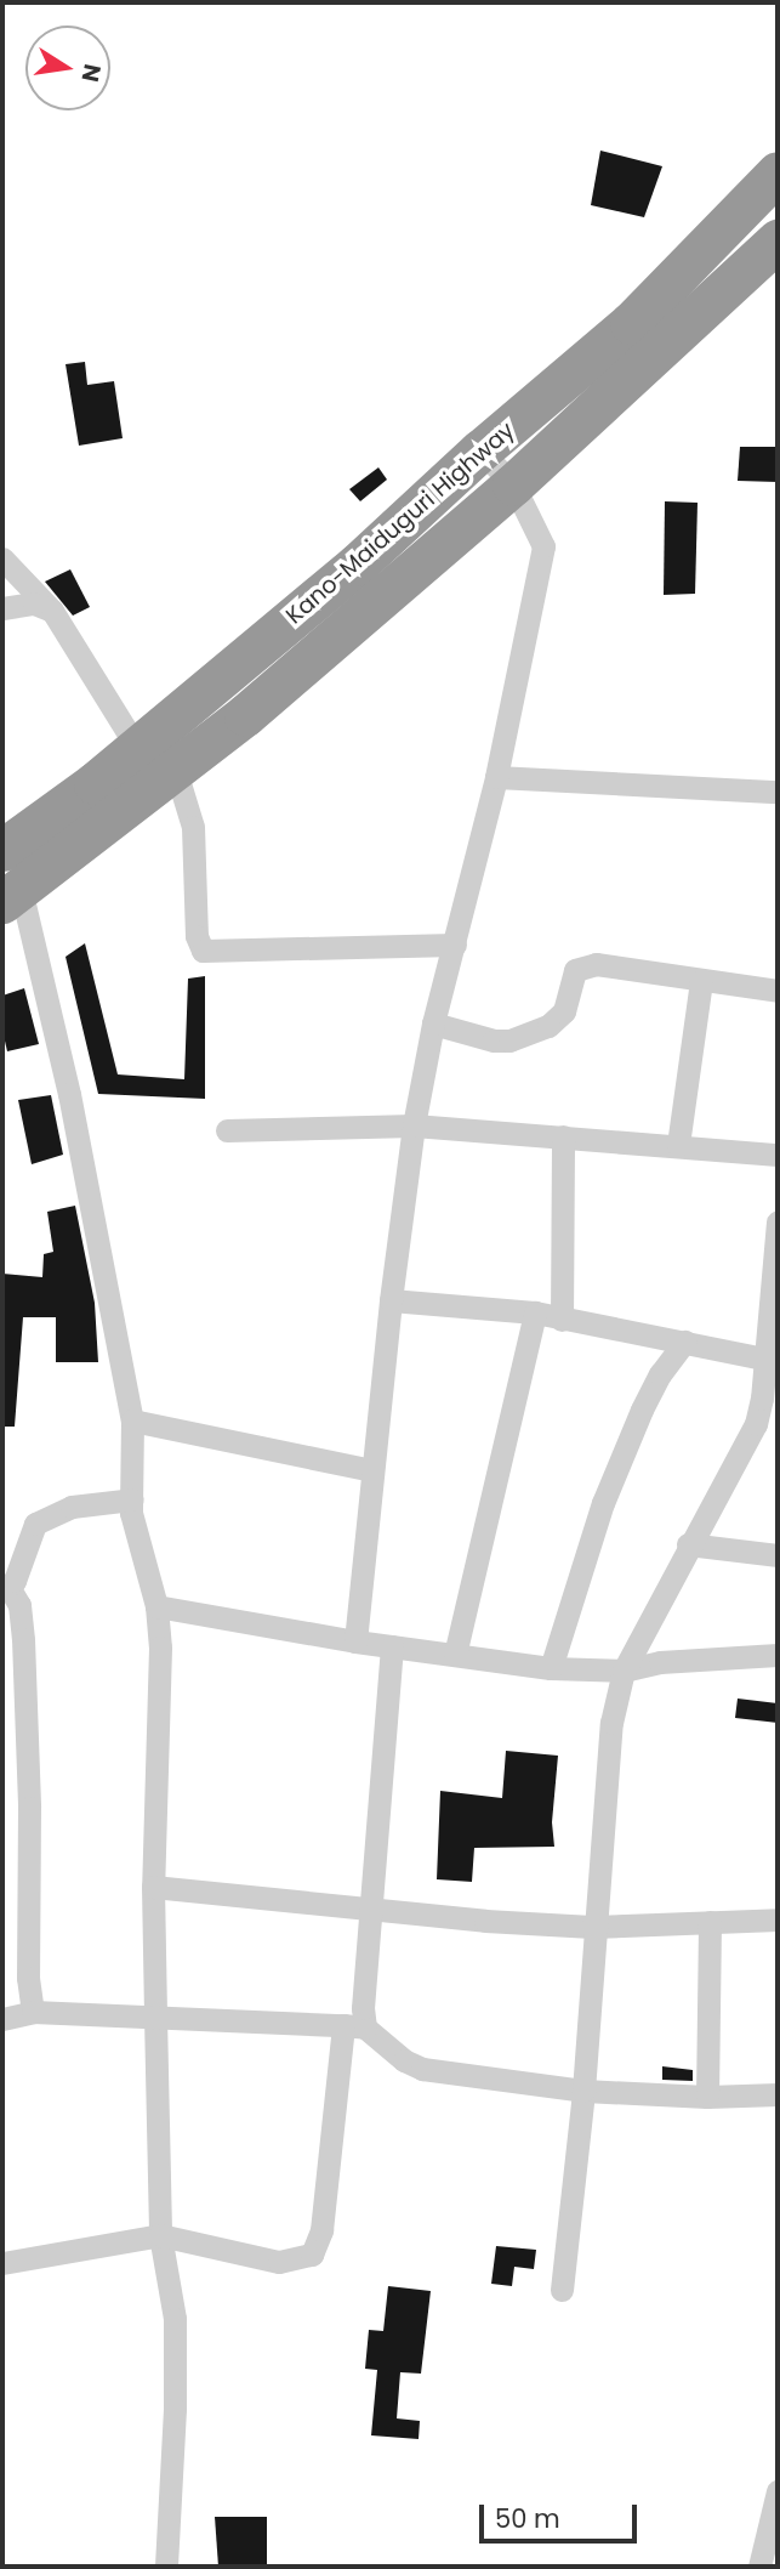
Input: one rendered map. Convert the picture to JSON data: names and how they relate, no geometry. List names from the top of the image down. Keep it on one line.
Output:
{"streets":{"highway":["Kano-Maiduguri Highway"]},"scale_bar":"50 m","north":"right"}
